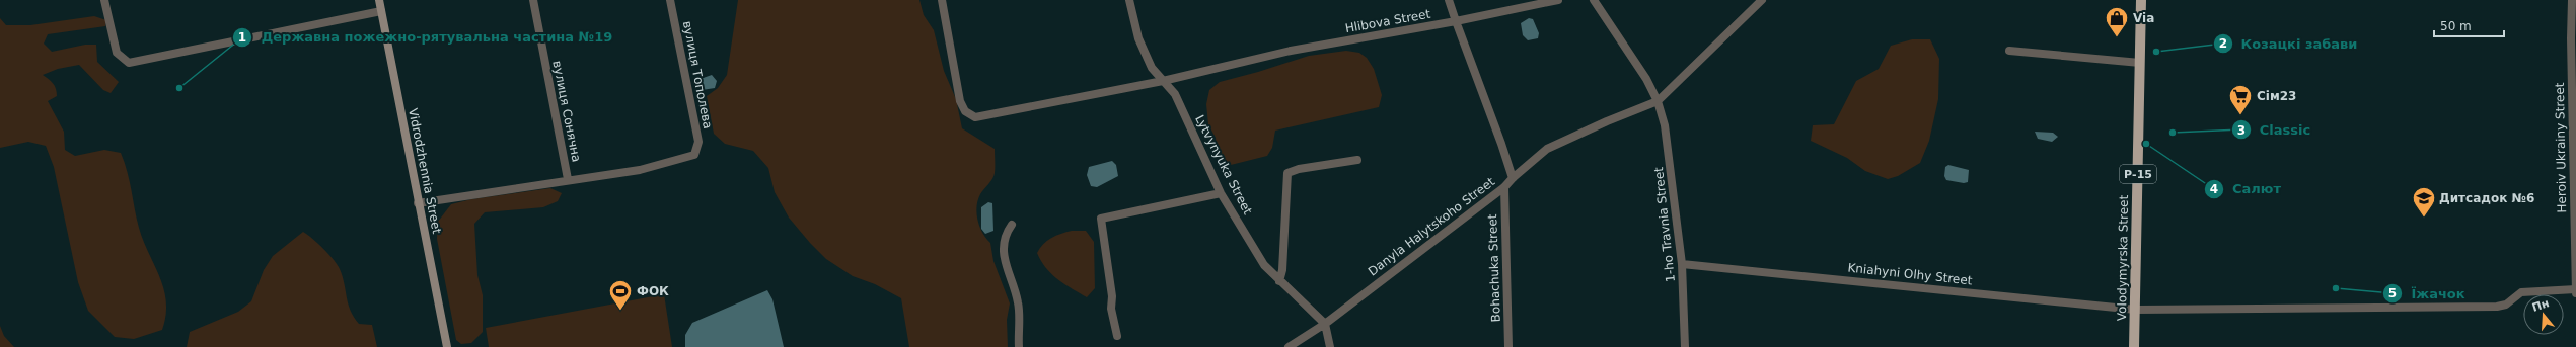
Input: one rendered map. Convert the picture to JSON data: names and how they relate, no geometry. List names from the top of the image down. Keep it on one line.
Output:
{"streets":{"main road":["Р-15","Volodymyrska Street"],"street":["Hlibova Street","вулиця Тополева","вулиця Сонячна","Heroiv Ukrainy Street","Lytvynyuka Street","Vidrodzhennia Street","1-ho Travnia Street","Danyla Halytskoho Street","Bohachuka Street","Kniahyni Olhy Street"]},"crossings":[["Hlibova Street","Lytvynyuka Street"],["вулиця Тополева","вулиця Сонячна"],["Heroiv Ukrainy Street","Kniahyni Olhy Street"],["Lytvynyuka Street","Danyla Halytskoho Street"],["1-ho Travnia Street","Danyla Halytskoho Street"],["1-ho Travnia Street","Kniahyni Olhy Street"],["Danyla Halytskoho Street","Bohachuka Street"],["Volodymyrska Street","Kniahyni Olhy Street"]],"places":{"shop":["Via"],"other":["Козацкі забави","Державна пожежно-рятувальна частина №19","Classic","Салют","Їжачок"],"supermarket":["Сім23"],"school or university":["Дитсадок №6"],"sports":["ФОК"]},"scale_bar":"50 m","north":"top"}
